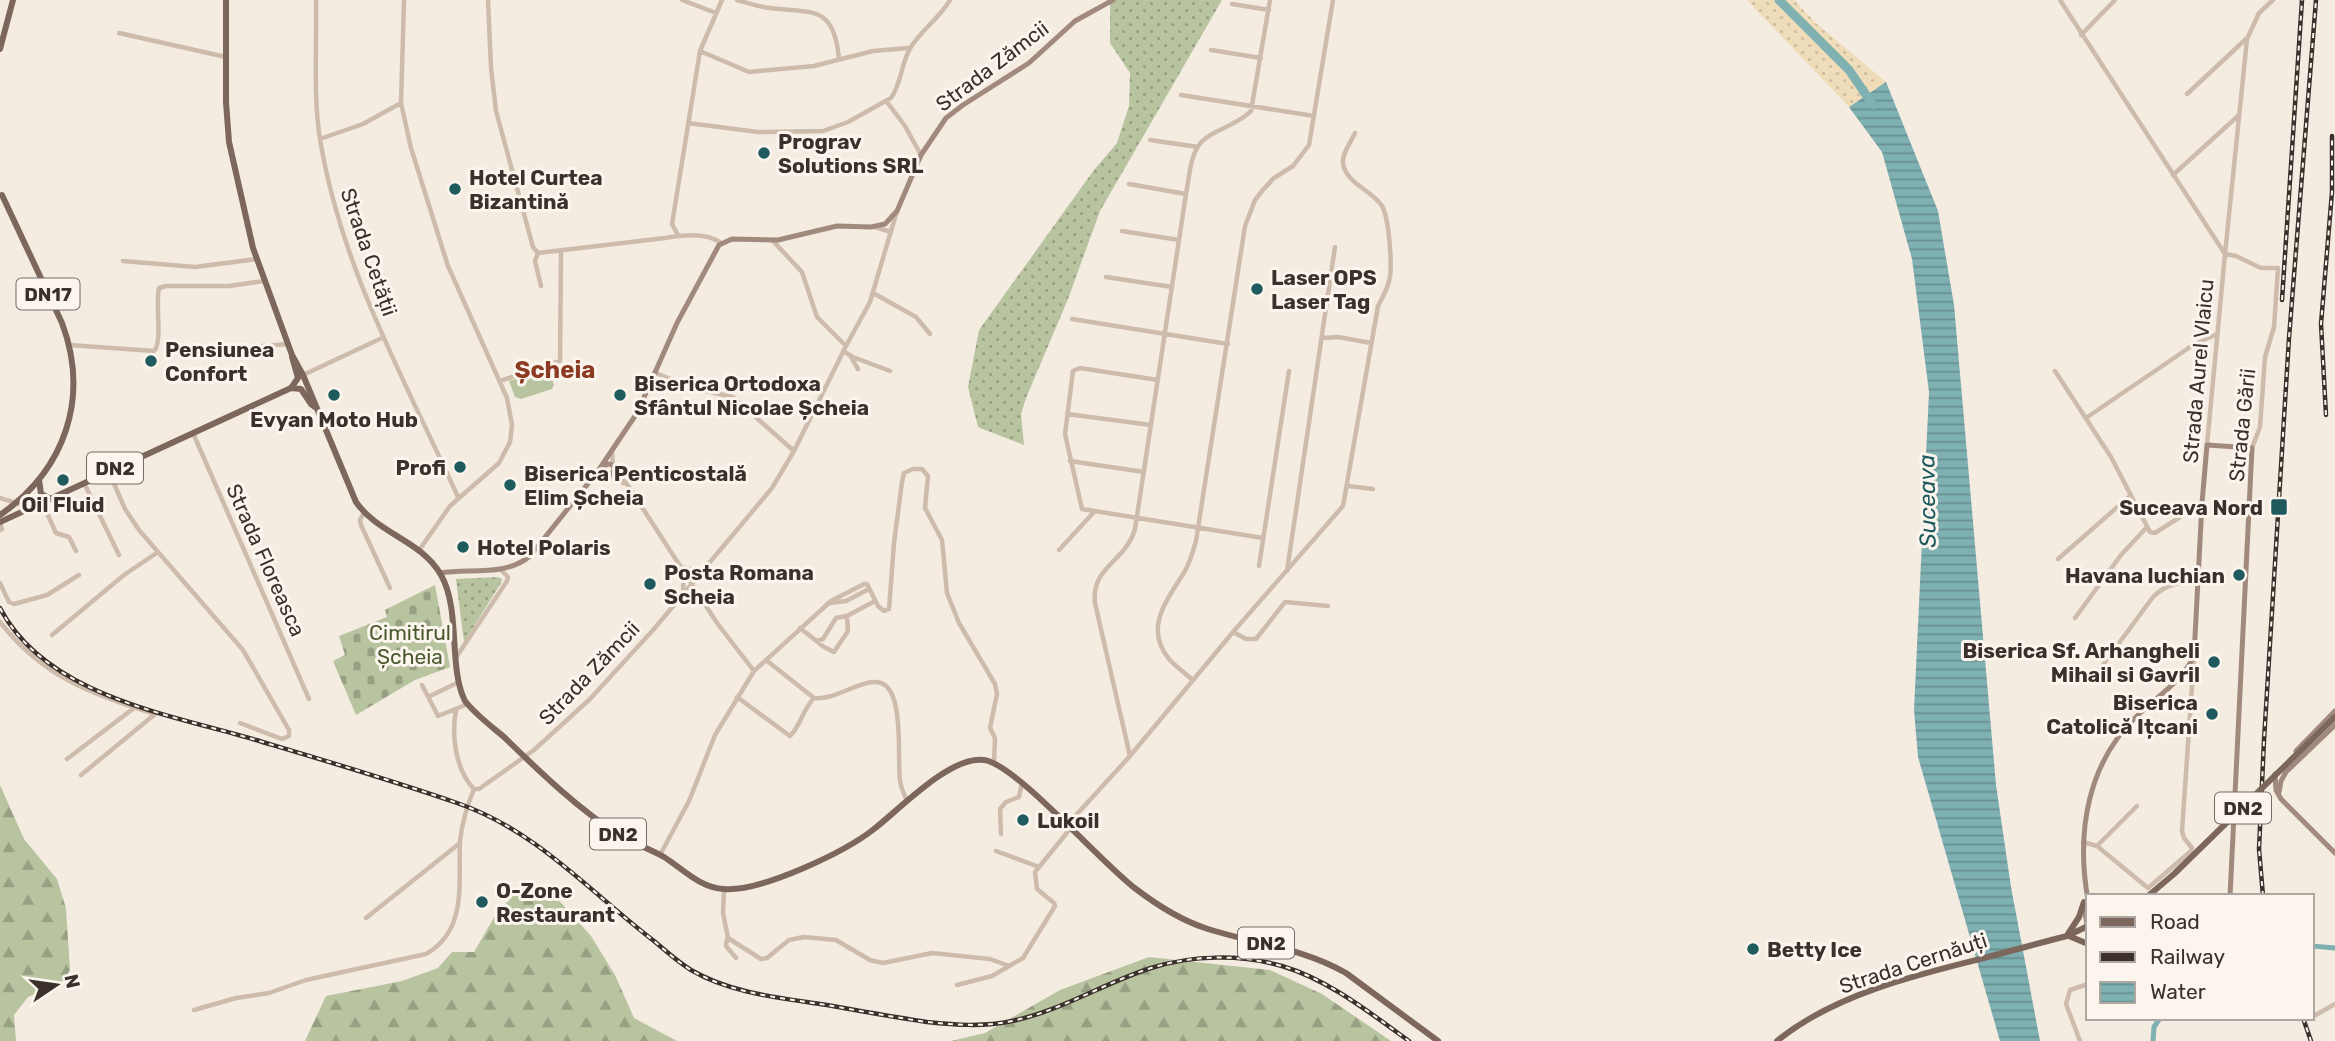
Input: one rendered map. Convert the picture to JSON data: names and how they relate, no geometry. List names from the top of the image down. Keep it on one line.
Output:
{"streets":{"main road":["Strada Zămcii","DN17","Strada Aurel Vlaicu","Strada Gării","DN2","Strada Cernăuți"],"street":["Strada Cetății","Strada Floreasca"]},"crossings":[["Strada Zămcii","DN2"],["DN17","DN2"],["Strada Aurel Vlaicu","Strada Gării"],["DN2","Strada Floreasca"]],"districts":["Șcheia"],"water":["Suceava"],"parks":["Cimitirul Șcheia"],"places":{"other":["Prograv Solutions SRL","Hotel Curtea Bizantină","Laser OPS Laser Tag","Pensiunea Confort","Evyan Moto Hub","Biserica Ortodoxa Sfântul Nicolae Șcheia","Profi","Oil Fluid","Biserica Penticostală Elim Șcheia","Hotel Polaris","Havana luchian","Posta Romana Scheia","Biserica Sf. Arhangheli Mihail si Gavril","Biserica Catolică Ițcani","Lukoil","O-Zone Restaurant","Betty Ice"],"transit":["Suceava Nord"]},"legend":["Road","Railway","Water"],"north":"right"}
